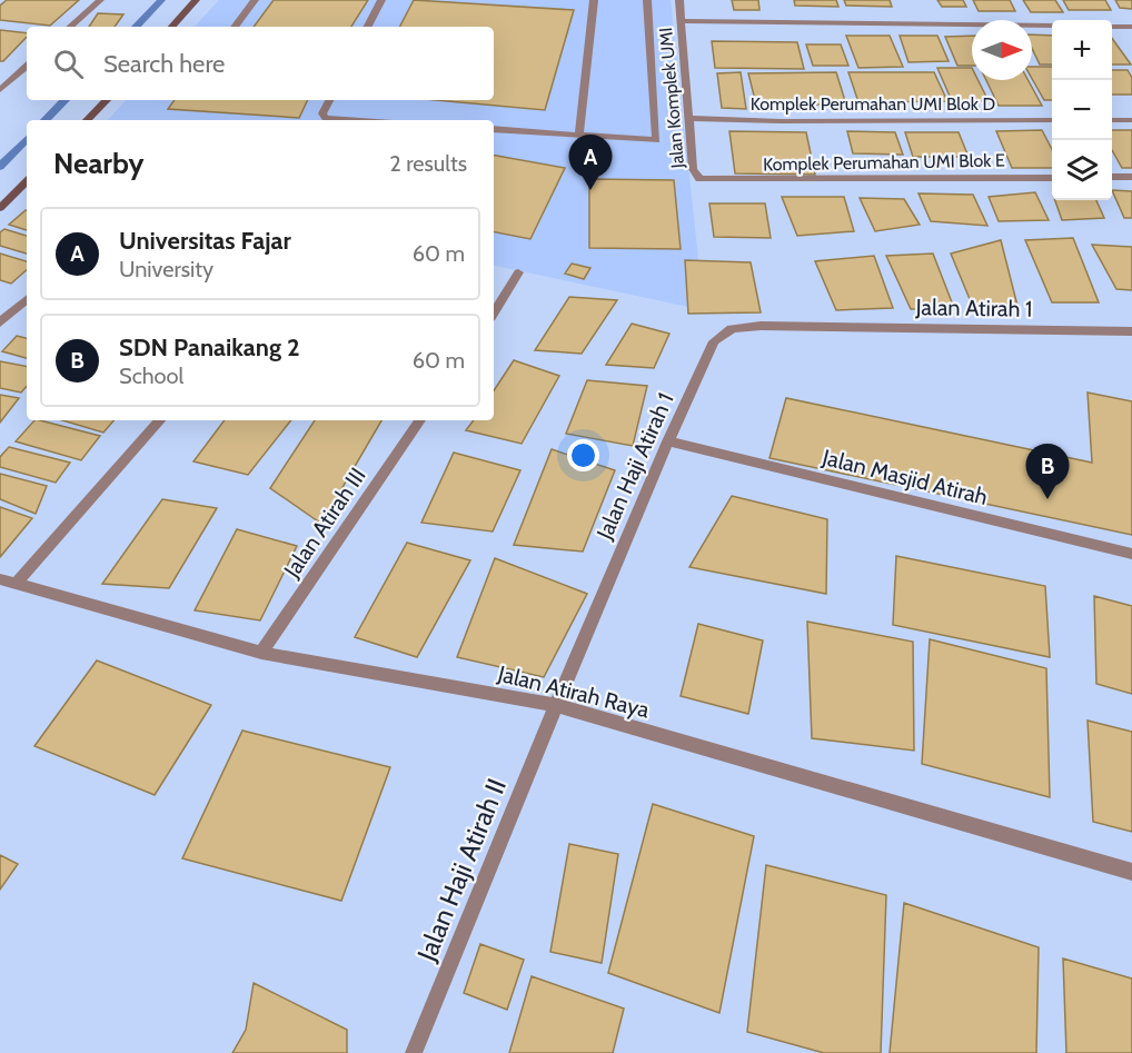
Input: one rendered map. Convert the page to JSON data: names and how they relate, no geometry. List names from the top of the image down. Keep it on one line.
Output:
{"streets":{"street":["Jalan Komplek UMI","Komplek Perumahan UMI Blok D","Komplek Perumahan UMI Blok E","Jalan Atirah 1","Jalan Haji Atirah 1","Jalan Masjid Atirah","Jalan Atirah III","Jalan Atirah Raya","Jalan Haji Atirah II"]},"crossings":[["Jalan Komplek UMI","Komplek Perumahan UMI Blok D"],["Jalan Komplek UMI","Komplek Perumahan UMI Blok E"],["Jalan Atirah 1","Jalan Haji Atirah 1"],["Jalan Haji Atirah 1","Jalan Masjid Atirah"],["Jalan Haji Atirah 1","Jalan Atirah Raya"],["Jalan Haji Atirah 1","Jalan Haji Atirah II"],["Jalan Atirah III","Jalan Atirah Raya"],["Jalan Atirah Raya","Jalan Haji Atirah II"]],"north":"right","page":{"map_buttons":["+","−"],"search":"Search here","heading":["Nearby","2 results"],"pins":["A","B"],"list":[{"mark":"A","name":"Universitas Fajar","note":"University","value":"60 m"},{"mark":"B","name":"SDN Panaikang 2","note":"School","value":"60 m"}]}}
